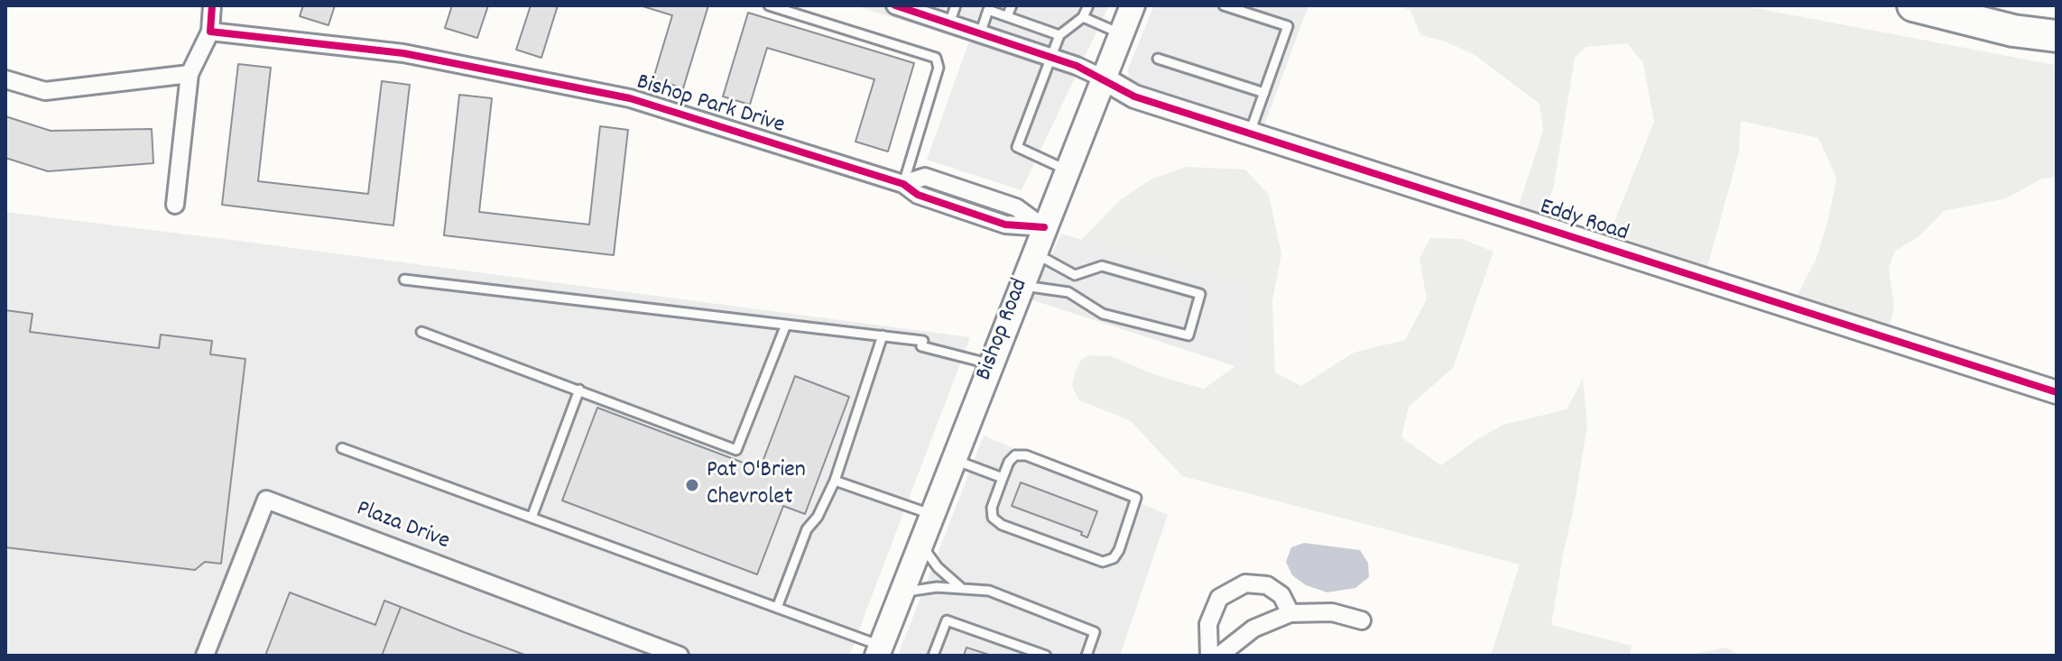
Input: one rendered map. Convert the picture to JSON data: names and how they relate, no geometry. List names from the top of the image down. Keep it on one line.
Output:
{"streets":{"main road":["Bishop Road"],"street":["Bishop Park Drive","Eddy Road","Plaza Drive"]},"crossings":[["Bishop Park Drive","Bishop Road"],["Eddy Road","Bishop Road"]],"places":["Pat O'Brien Chevrolet"]}
